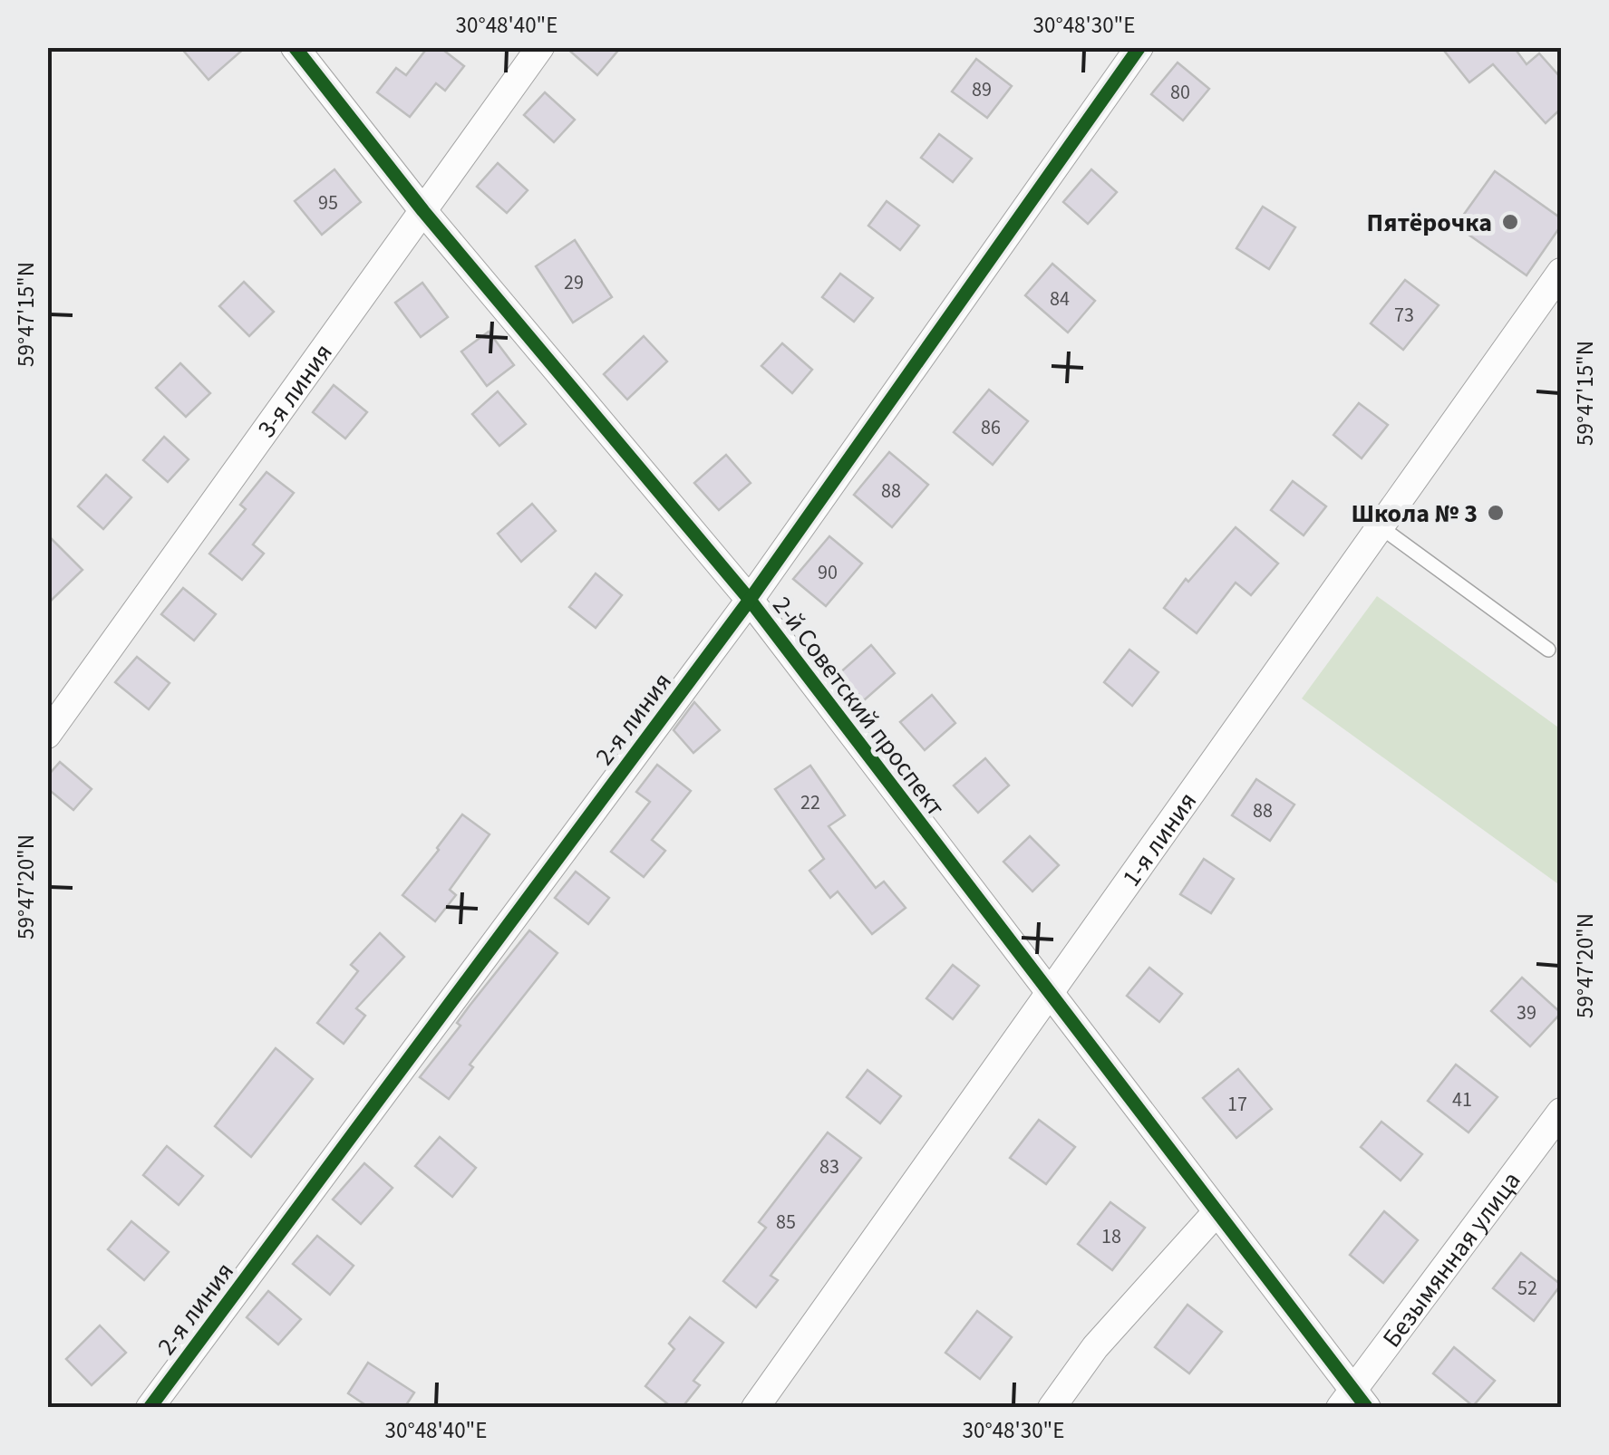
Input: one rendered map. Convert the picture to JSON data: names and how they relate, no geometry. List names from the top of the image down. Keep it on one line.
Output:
{"streets":{"street":["3-я линия","2-й Советский проспект","2-я линия","1-я линия","Безымянная улица"]},"crossings":[["3-я линия","2-й Советский проспект"],["2-й Советский проспект","2-я линия"],["2-й Советский проспект","1-я линия"],["2-й Советский проспект","Безымянная улица"]],"places":["Пятёрочка","Школа № 3"],"house_numbers":["89","80","95","29","84","73","86","88","90","22","88","39","41","17","83","85","18","52"],"coordinates":["30°48'40\"E","30°48'30\"E","59°47'15\"N","59°47'20\"N"]}
